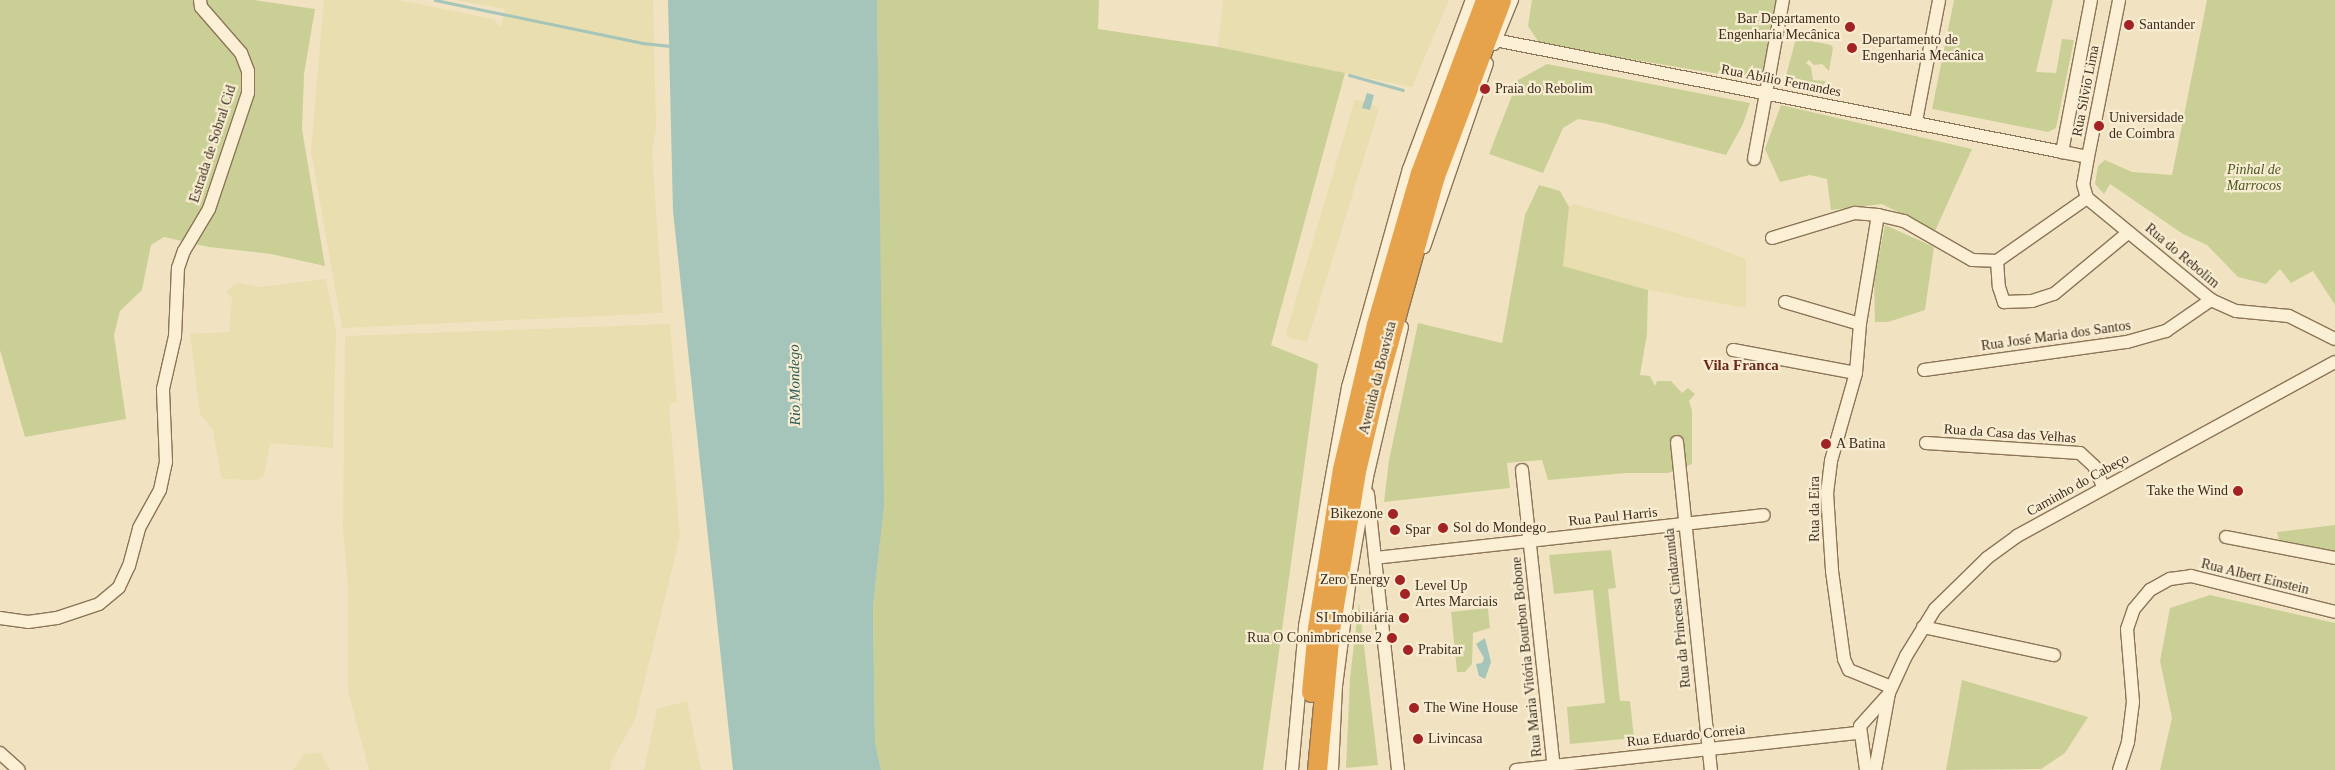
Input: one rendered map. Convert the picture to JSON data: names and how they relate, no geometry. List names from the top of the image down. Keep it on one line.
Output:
{"streets":{"highway":["Avenida da Boavista"],"street":["Rua Abílio Fernandes","Rua Sílvio Lima","Estrada de Sobral Cid","Rua do Rebolim","Rua José Maria dos Santos","Rua da Casa das Velhas","Caminho do Cabeço","Rua da Eira","Rua Paul Harris","Rua Albert Einstein","Rua da Princesa Cindazunda","Rua Maria Vitória Bourbon Bobone","Rua Eduardo Correia"]},"crossings":[["Rua Abílio Fernandes","Rua Sílvio Lima"],["Rua Abílio Fernandes","Avenida da Boavista"],["Rua do Rebolim","Rua José Maria dos Santos"],["Rua da Casa das Velhas","Caminho do Cabeço"],["Caminho do Cabeço","Rua da Eira"],["Caminho do Cabeço","Rua Eduardo Correia"],["Rua Paul Harris","Rua da Princesa Cindazunda"],["Rua Paul Harris","Rua Maria Vitória Bourbon Bobone"],["Rua da Princesa Cindazunda","Rua Eduardo Correia"],["Rua Maria Vitória Bourbon Bobone","Rua Eduardo Correia"]],"districts":["Vila Franca"],"water":["Rio Mondego"],"parks":["Pinhal de Marrocos"],"places":["Santander","Bar Departamento Engenharia Mecânica","Departamento de Engenharia Mecânica","Praia do Rebolim","Universidade de Coimbra","A Batina","Take the Wind","Bikezone","Sol do Mondego","Spar","Zero Energy","Level Up Artes Marciais","SI Imobiliária","Rua O Conimbricense 2","Prabitar","The Wine House","Livincasa"]}
